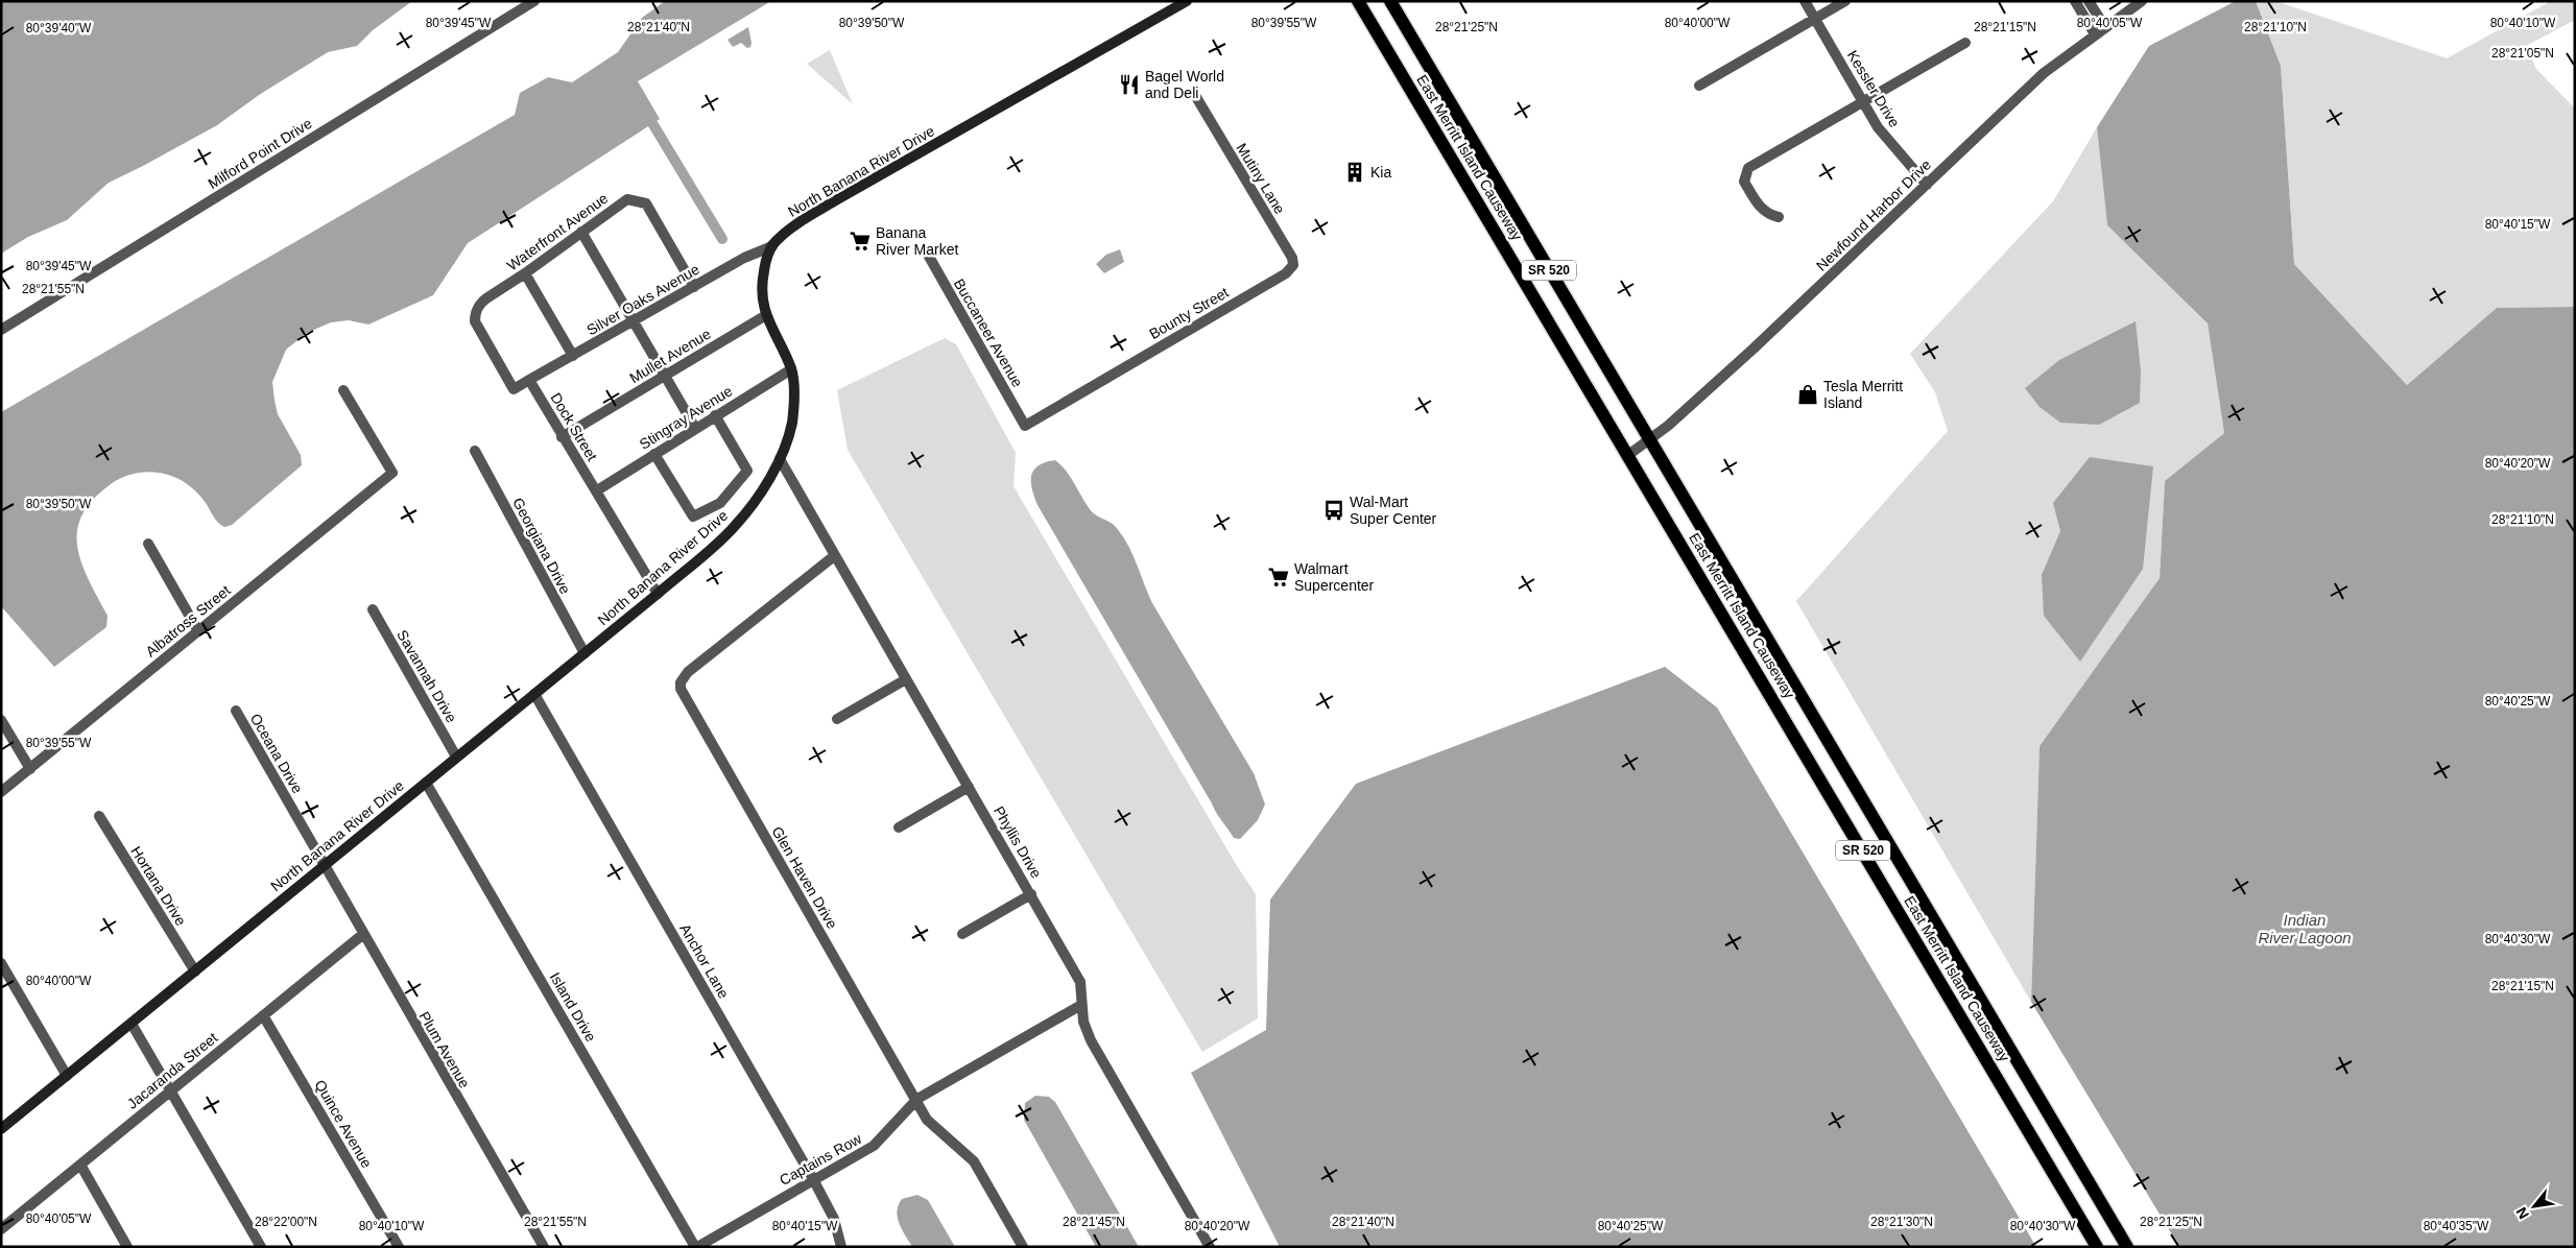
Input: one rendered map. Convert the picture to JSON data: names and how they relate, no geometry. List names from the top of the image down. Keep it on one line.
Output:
{"streets":{"main road":["East Merritt Island Causeway","SR 520"],"street":["Kessler Drive","Milford Point Drive","North Banana River Drive","Mutiny Lane","Newfound Harbor Drive","Waterfront Avenue","Silver Oaks Avenue","Bounty Street","Buccaneer Avenue","Mullet Avenue","Stingray Avenue","Dock Street","Georgiana Drive","Albatross Street","Savannah Drive","Oceana Drive","Phyllis Drive","Glen Haven Drive","Hortana Drive","Anchor Lane","Island Drive","Plum Avenue","Jacaranda Street","Quince Avenue","Captains Row"]},"crossings":[["Kessler Drive","Newfound Harbor Drive"],["East Merritt Island Causeway","Newfound Harbor Drive"],["North Banana River Drive","Silver Oaks Avenue"],["North Banana River Drive","Mullet Avenue"],["North Banana River Drive","Stingray Avenue"],["North Banana River Drive","Dock Street"],["North Banana River Drive","Georgiana Drive"],["North Banana River Drive","Savannah Drive"],["North Banana River Drive","Oceana Drive"],["North Banana River Drive","Phyllis Drive"],["North Banana River Drive","Hortana Drive"],["North Banana River Drive","Anchor Lane"],["North Banana River Drive","Island Drive"],["North Banana River Drive","Plum Avenue"],["Mutiny Lane","Bounty Street"],["Waterfront Avenue","Silver Oaks Avenue"],["Waterfront Avenue","Dock Street"],["Silver Oaks Avenue","Dock Street"],["Bounty Street","Buccaneer Avenue"],["Mullet Avenue","Dock Street"],["Stingray Avenue","Dock Street"],["Oceana Drive","Plum Avenue"],["Phyllis Drive","Glen Haven Drive"],["Phyllis Drive","Captains Row"],["Glen Haven Drive","Captains Row"],["Anchor Lane","Captains Row"],["Island Drive","Captains Row"],["Plum Avenue","Jacaranda Street"],["Jacaranda Street","Quince Avenue"]],"water":["Indian River Lagoon"],"places":{"restaurant":["Bagel World and Deli"],"building":["Kia"],"supermarket":["Banana River Market","Walmart Supercenter"],"shop":["Tesla Merritt Island"],"bus stop":["Wal-Mart Super Center"]},"north":"bottom left","coordinates":["80°39'45\"W","80°39'50\"W","80°39'55\"W","80°40'00\"W","80°40'05\"W","80°40'10\"W","28°21'40\"N","28°21'25\"N","28°21'10\"N","28°21'15\"N","80°39'40\"W","28°21'05\"N","80°40'15\"W","28°21'55\"N","80°40'20\"W","80°40'25\"W","80°40'30\"W","28°22'00\"N","28°21'45\"N","28°21'30\"N","80°40'35\"W"]}
